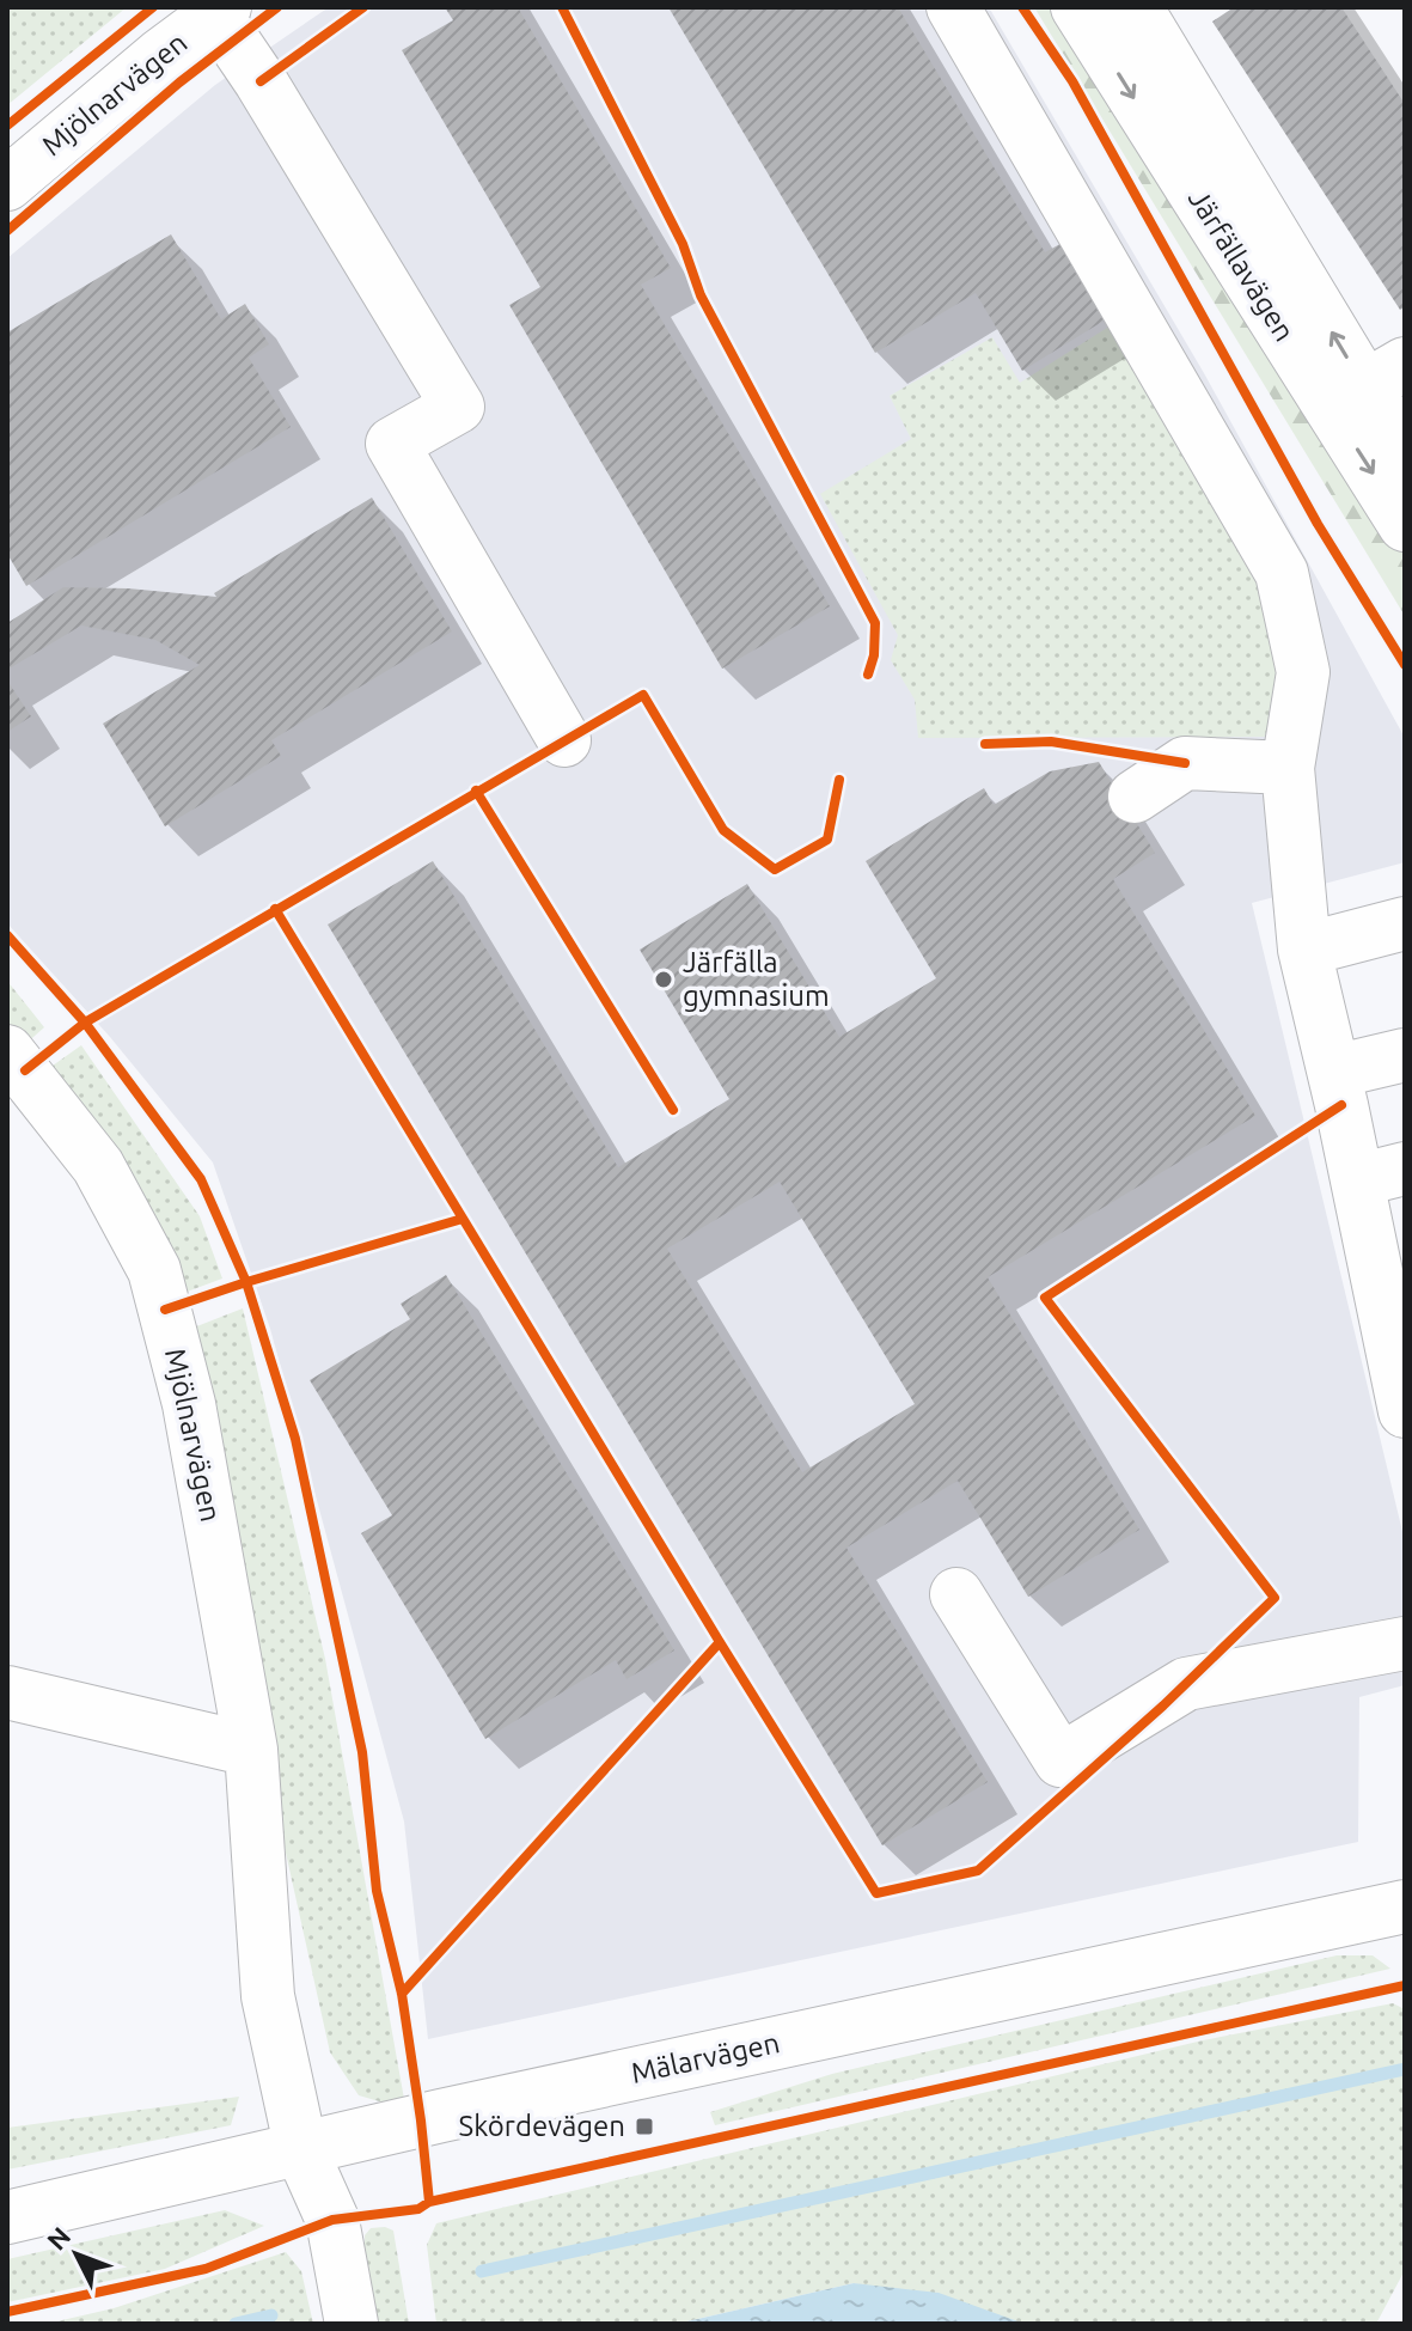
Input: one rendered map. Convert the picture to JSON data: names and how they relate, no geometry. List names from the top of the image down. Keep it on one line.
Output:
{"streets":{"street":["Mjölnarvägen","Järfällavägen","Mälarvägen"]},"crossings":[["Mjölnarvägen","Mälarvägen"]],"places":{"other":["Järfälla gymnasium"],"transit":["Skördevägen"]},"north":"top left"}
